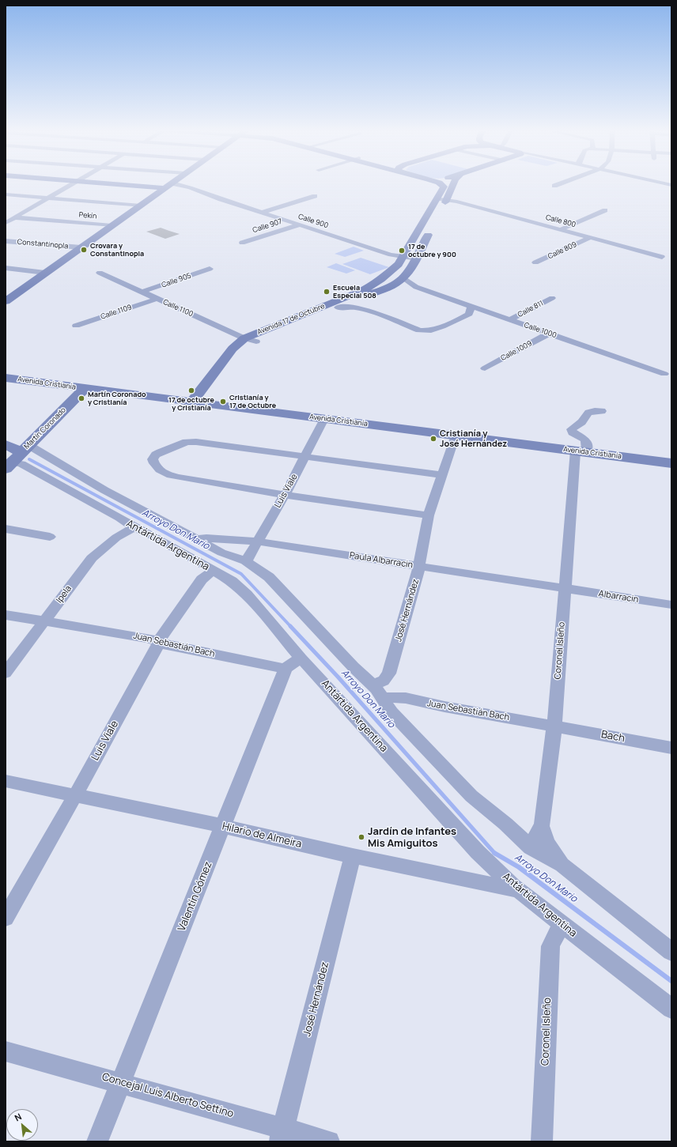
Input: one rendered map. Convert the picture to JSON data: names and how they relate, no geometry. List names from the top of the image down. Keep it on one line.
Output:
{"streets":{"main road":["Avenida 17 de Octubre","Avenida Cristianía","Martín Coronado","Antártida Argentina"],"street":["Pekín","Calle 900","Calle 800","Calle 907","Constantinopla","Calle 809","Calle 905","Calle 1100","Calle 811","Calle 1109","Calle 1000","Calle 1009","Luis Viale","Paula Albarracin","Ipela","Albarracin","José Hernández","Juan Sebastián Bach","Coronel Isleño","Bach","Hilario de Almeira","Valentín Gómez","Concejal Luis Alberto Settino"]},"crossings":[["Calle 900","Calle 907"],["Calle 900","Avenida 17 de Octubre"],["Calle 800","Calle 809"],["Calle 800","Avenida 17 de Octubre"],["Calle 905","Calle 1100"],["Calle 1100","Calle 1109"],["Calle 1100","Avenida 17 de Octubre"],["Calle 811","Calle 1000"],["Avenida 17 de Octubre","Calle 1000"],["Avenida 17 de Octubre","Avenida Cristianía"],["Calle 1000","Calle 1009"],["Avenida Cristianía","Martín Coronado"],["Avenida Cristianía","Luis Viale"],["Avenida Cristianía","José Hernández"],["Avenida Cristianía","Coronel Isleño"],["Martín Coronado","Antártida Argentina"],["Luis Viale","Antártida Argentina"],["Luis Viale","Paula Albarracin"],["Luis Viale","Juan Sebastián Bach"],["Luis Viale","Hilario de Almeira"],["Antártida Argentina","Paula Albarracin"],["Antártida Argentina","Ipela"],["Antártida Argentina","José Hernández"],["Antártida Argentina","Juan Sebastián Bach"],["Antártida Argentina","Coronel Isleño"],["Antártida Argentina","Hilario de Almeira"],["Paula Albarracin","Albarracin"],["Paula Albarracin","José Hernández"],["Paula Albarracin","Coronel Isleño"],["Ipela","Juan Sebastián Bach"],["Albarracin","Coronel Isleño"],["José Hernández","Hilario de Almeira"],["José Hernández","Concejal Luis Alberto Settino"],["Juan Sebastián Bach","Coronel Isleño"],["Juan Sebastián Bach","Bach"],["Juan Sebastián Bach","Valentín Gómez"],["Coronel Isleño","Bach"],["Hilario de Almeira","Valentín Gómez"],["Valentín Gómez","Concejal Luis Alberto Settino"]],"water":["Arroyo Don Mario"],"places":["Crovara y Constantinopla","17 de octubre y 900","Escuela Especial 508","17 de octubre y Cristianía","Martín Coronado y Cristianía","Cristianía y 17 de Octubre","Cristianía y José Hernández","Jardín de Infantes Mis Amiguitos"],"north":"top left"}
